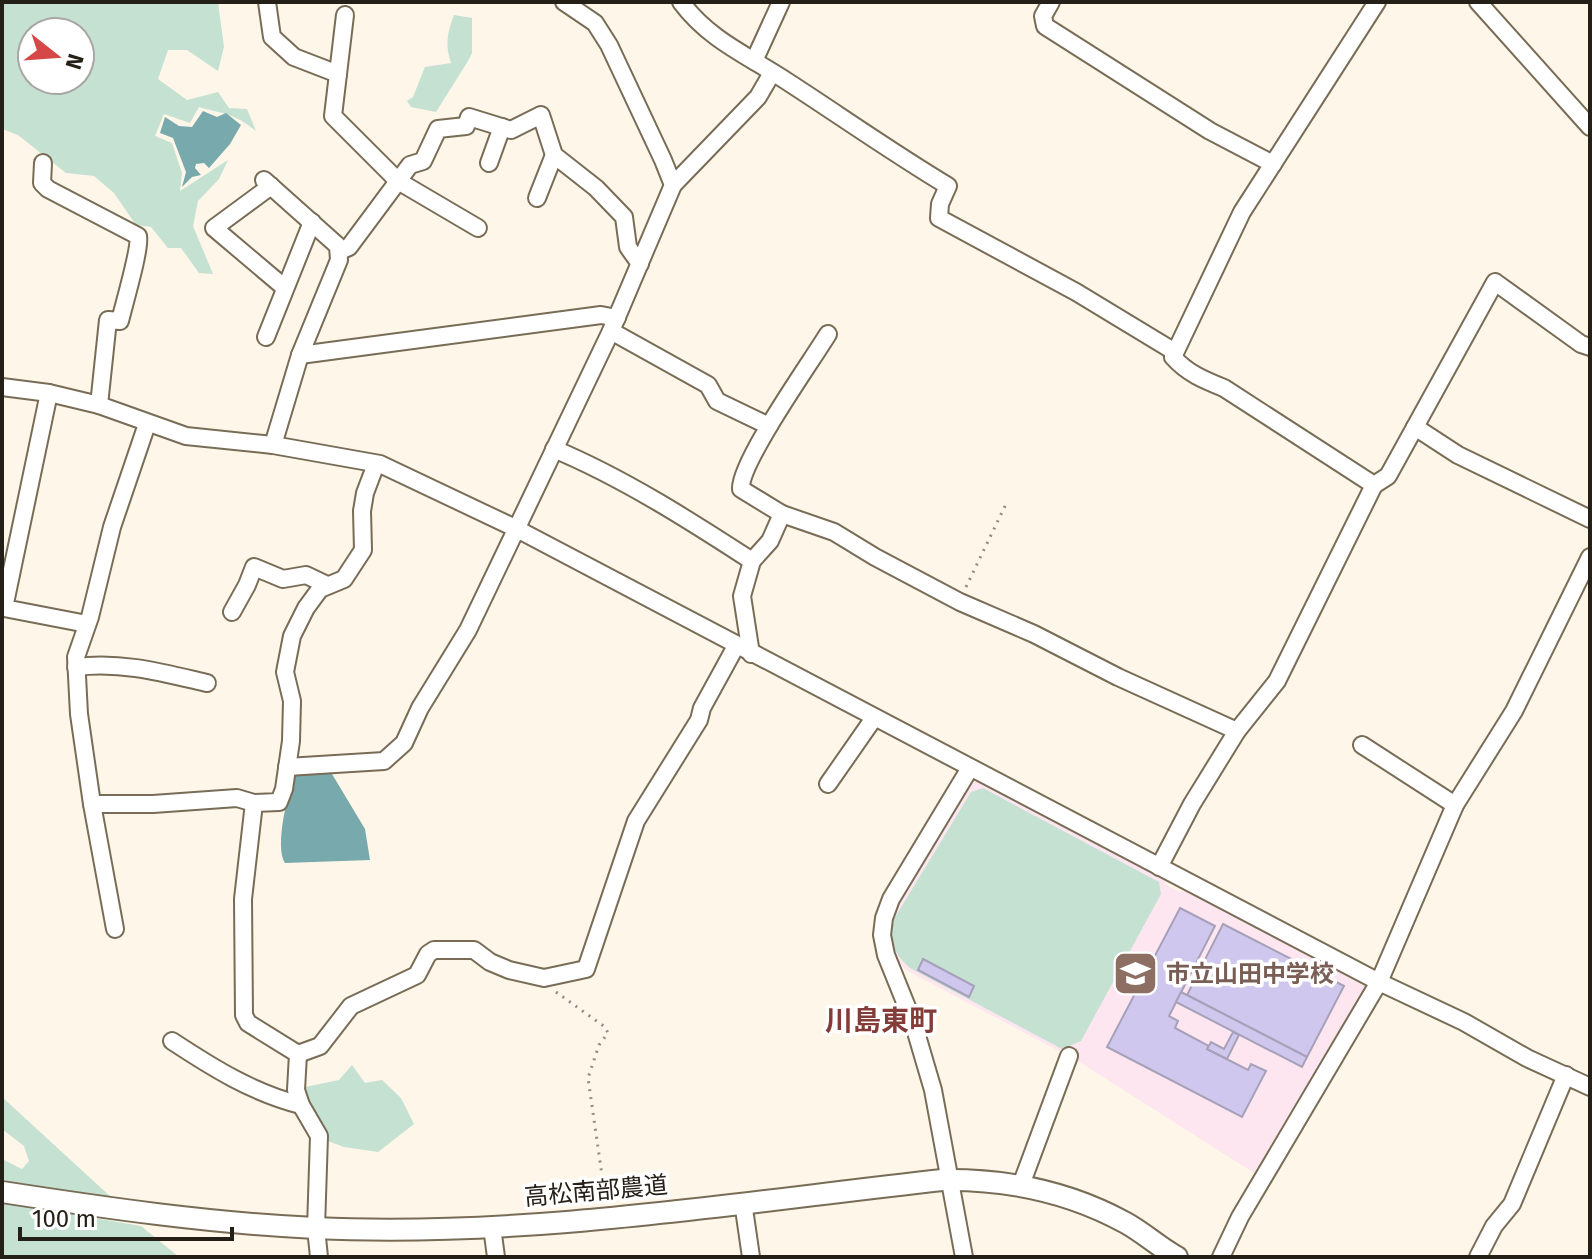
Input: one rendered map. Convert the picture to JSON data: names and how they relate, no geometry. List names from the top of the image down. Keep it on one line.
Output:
{"streets":{"street":["高松南部農道"]},"districts":["川島東町"],"places":{"school or university":["市立山田中学校"]},"scale_bar":"100 m","north":"right"}
